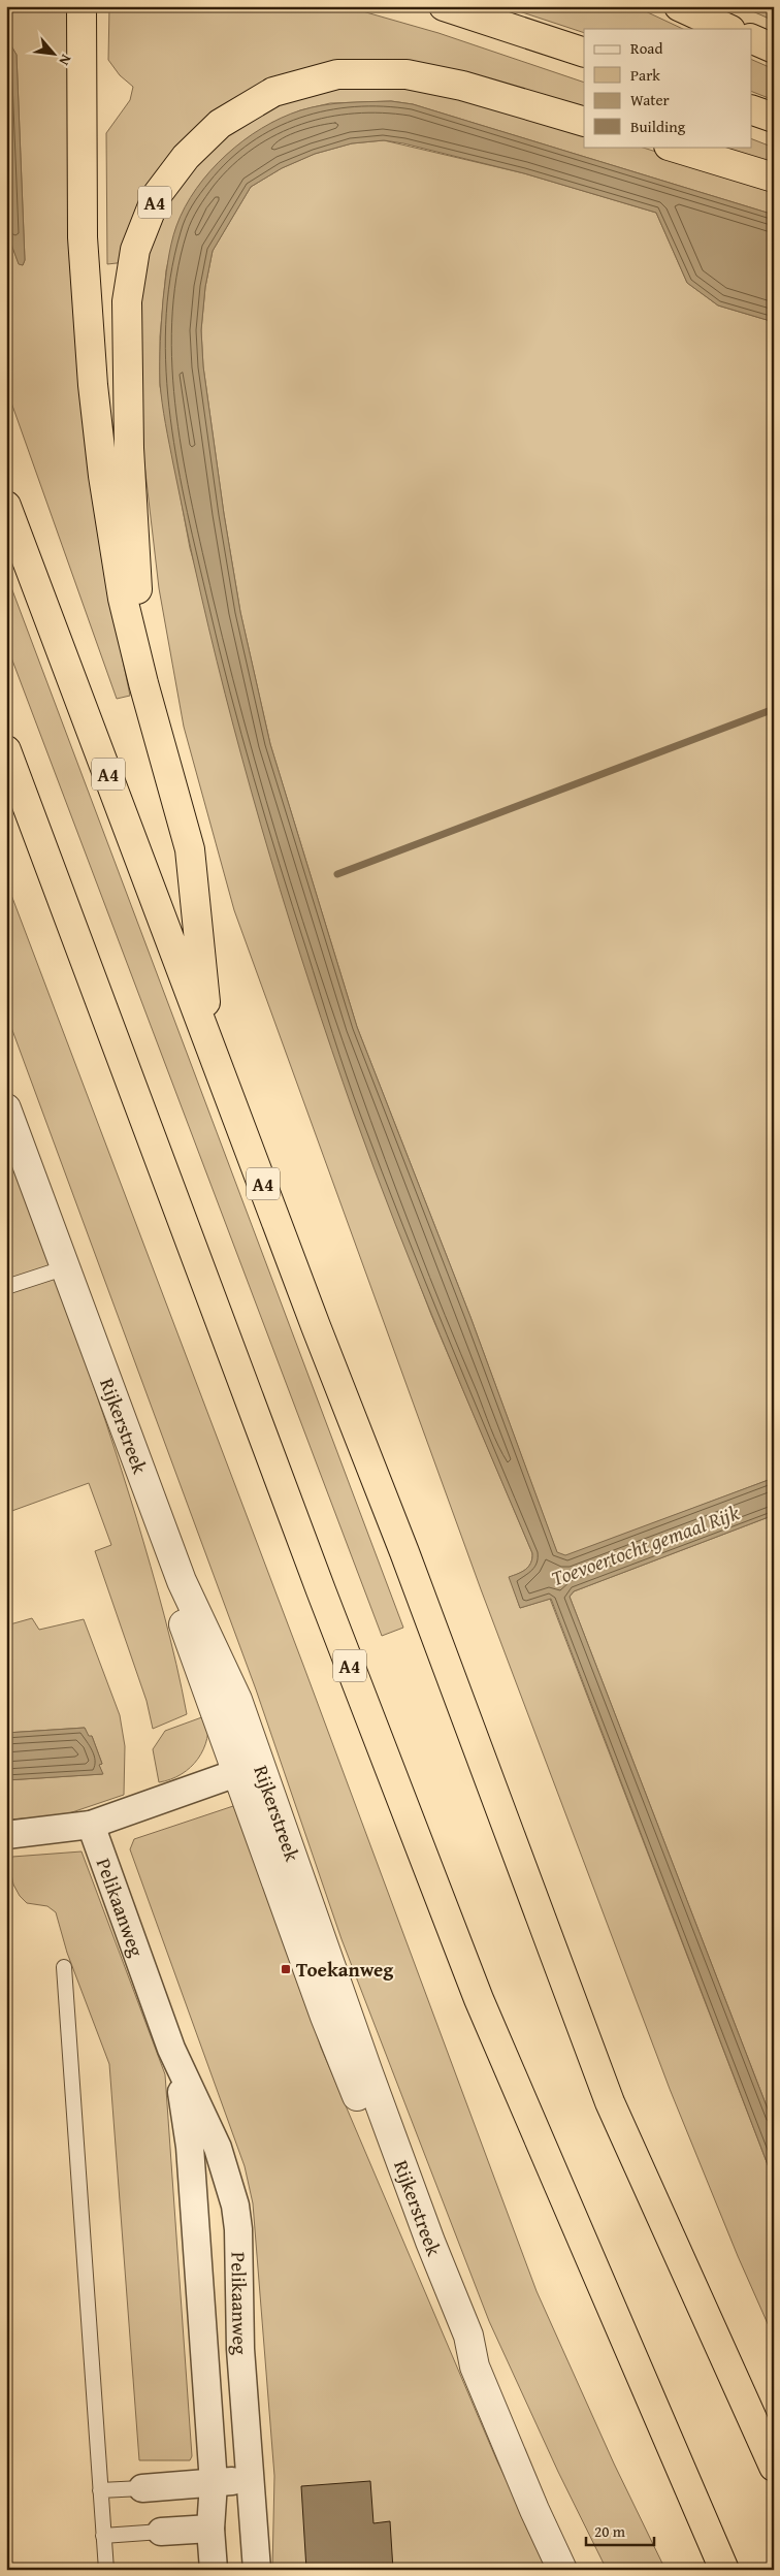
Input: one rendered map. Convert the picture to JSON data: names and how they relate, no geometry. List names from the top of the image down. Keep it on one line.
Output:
{"streets":{"highway":["A4"],"street":["Rijkerstreek","Pelikaanweg"]},"water":["Toevoertocht gemaal Rijk"],"places":{"transit":["Toekanweg"]},"legend":["Road","Park","Water","Building"],"scale_bar":"20 m","north":"bottom right"}
